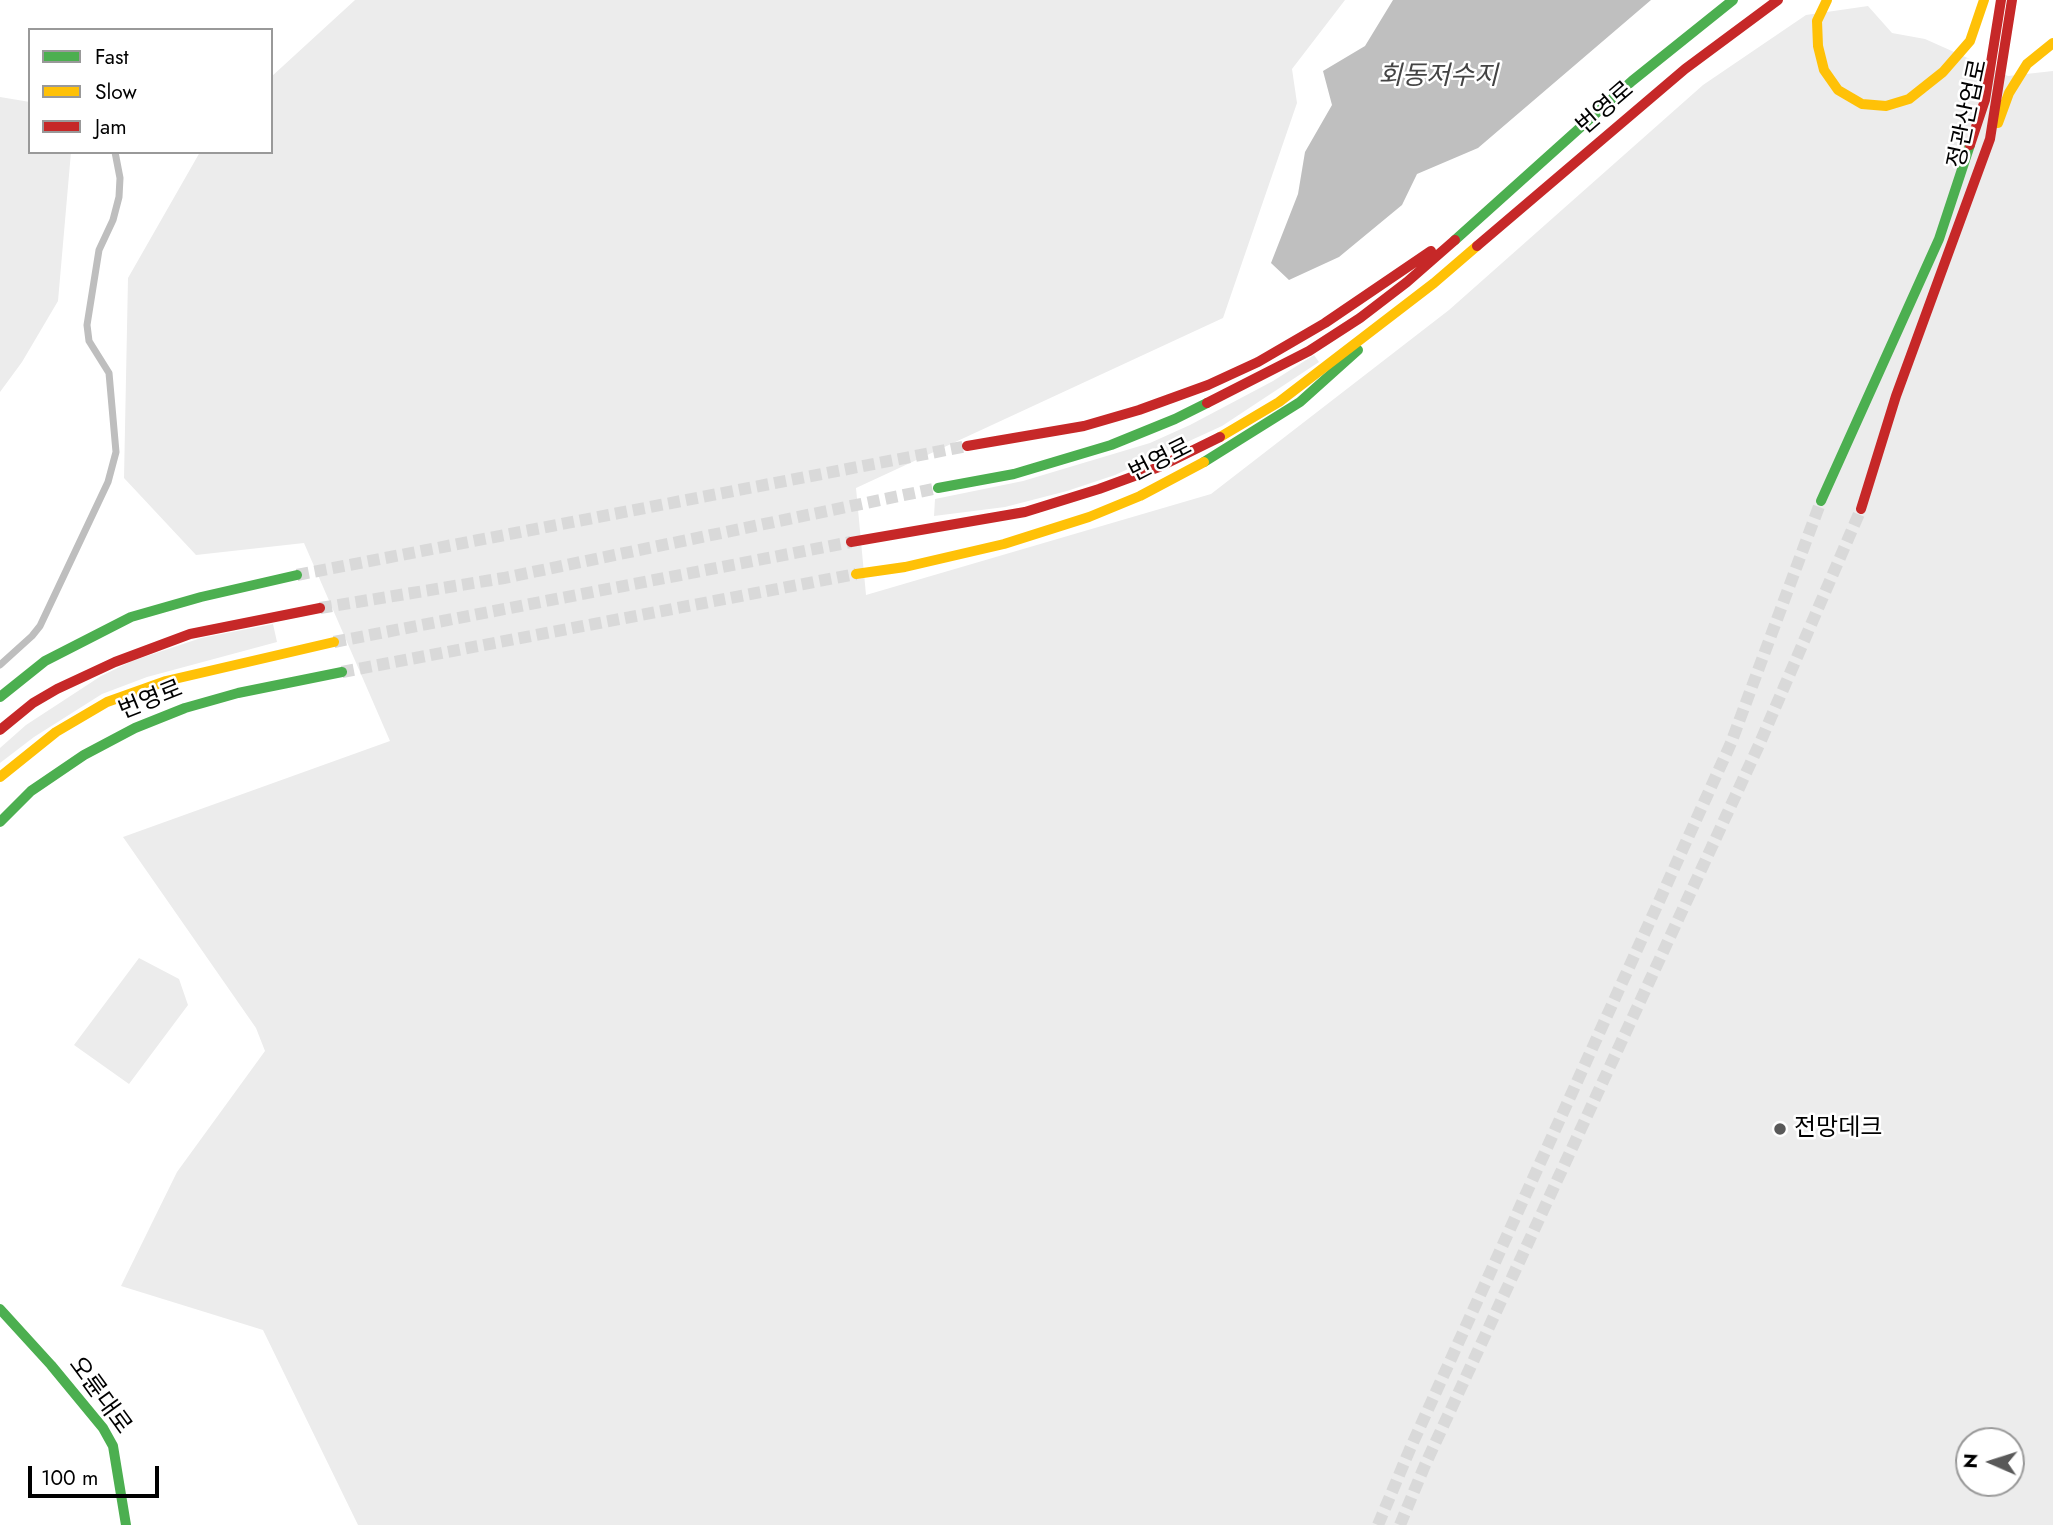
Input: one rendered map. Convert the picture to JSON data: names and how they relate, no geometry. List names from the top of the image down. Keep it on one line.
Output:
{"streets":{"main road":["번영로","정관산업로","오륜대로"]},"water":["회동저수지"],"places":["전망데크"],"legend":["Fast","Slow","Jam"],"scale_bar":"100 m","north":"left"}
